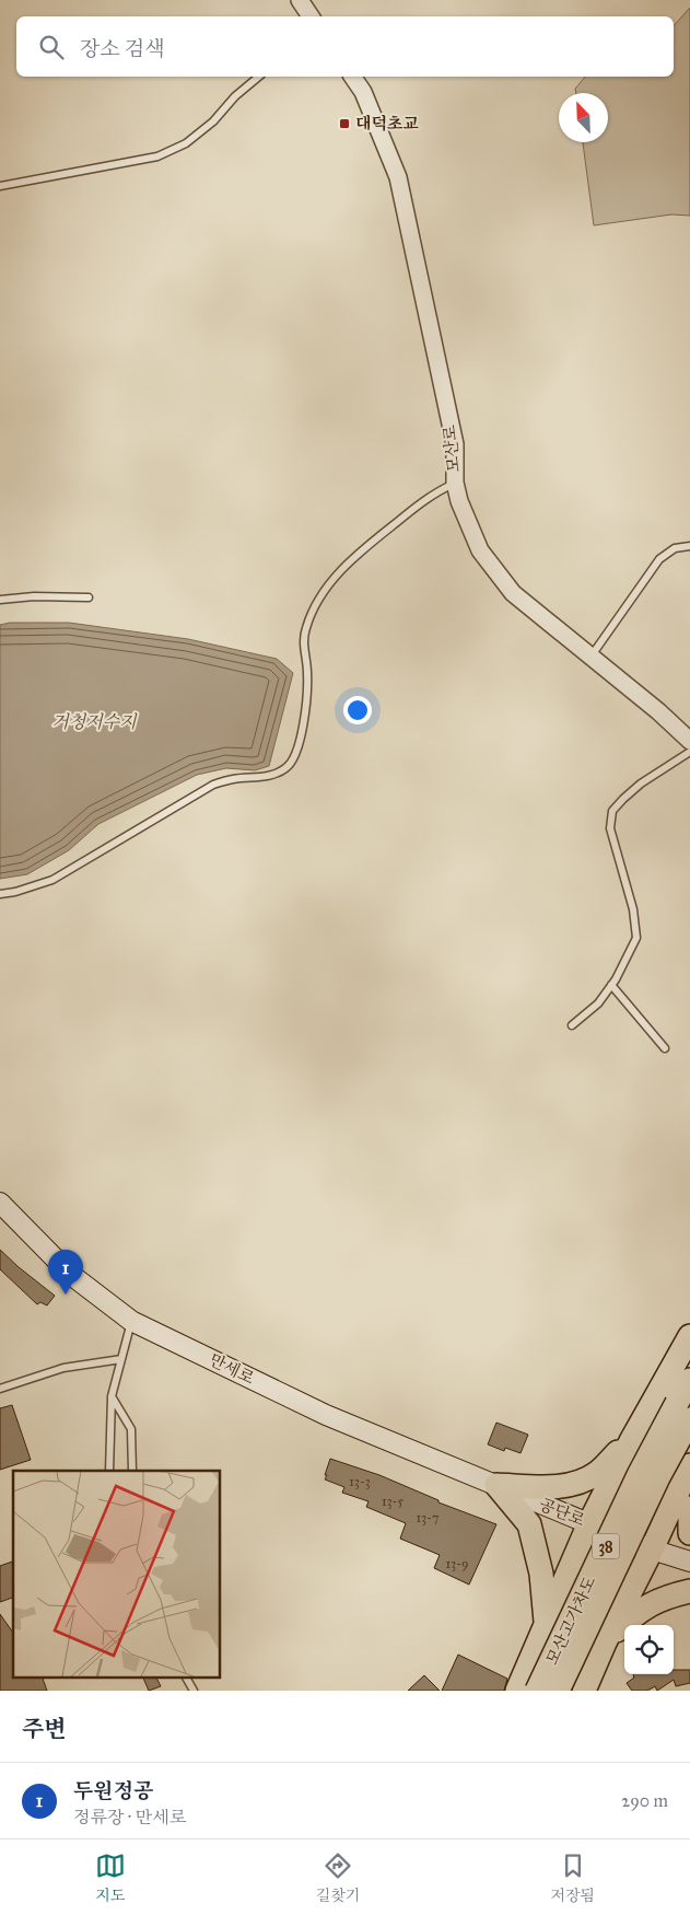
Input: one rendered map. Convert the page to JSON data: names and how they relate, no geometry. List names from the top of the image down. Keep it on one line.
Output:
{"streets":{"highway":["38","모산고가차도"],"main road":["만세로","공단로"],"street":["모산로"]},"crossings":[["만세로","공단로"],["38","모산고가차도"]],"water":["거청저수지"],"places":{"transit":["대덕초교"]},"house_numbers":["13-3","13-5","13-7","13-9"],"north":"top left","page":{"search":"장소 검색","pins":"1","heading":"주변","list":[{"mark":"1","name":"두원정공","note":"정류장 · 만세로","value":"290 m"}],"nav":["지도","길찾기","저장됨"]}}
